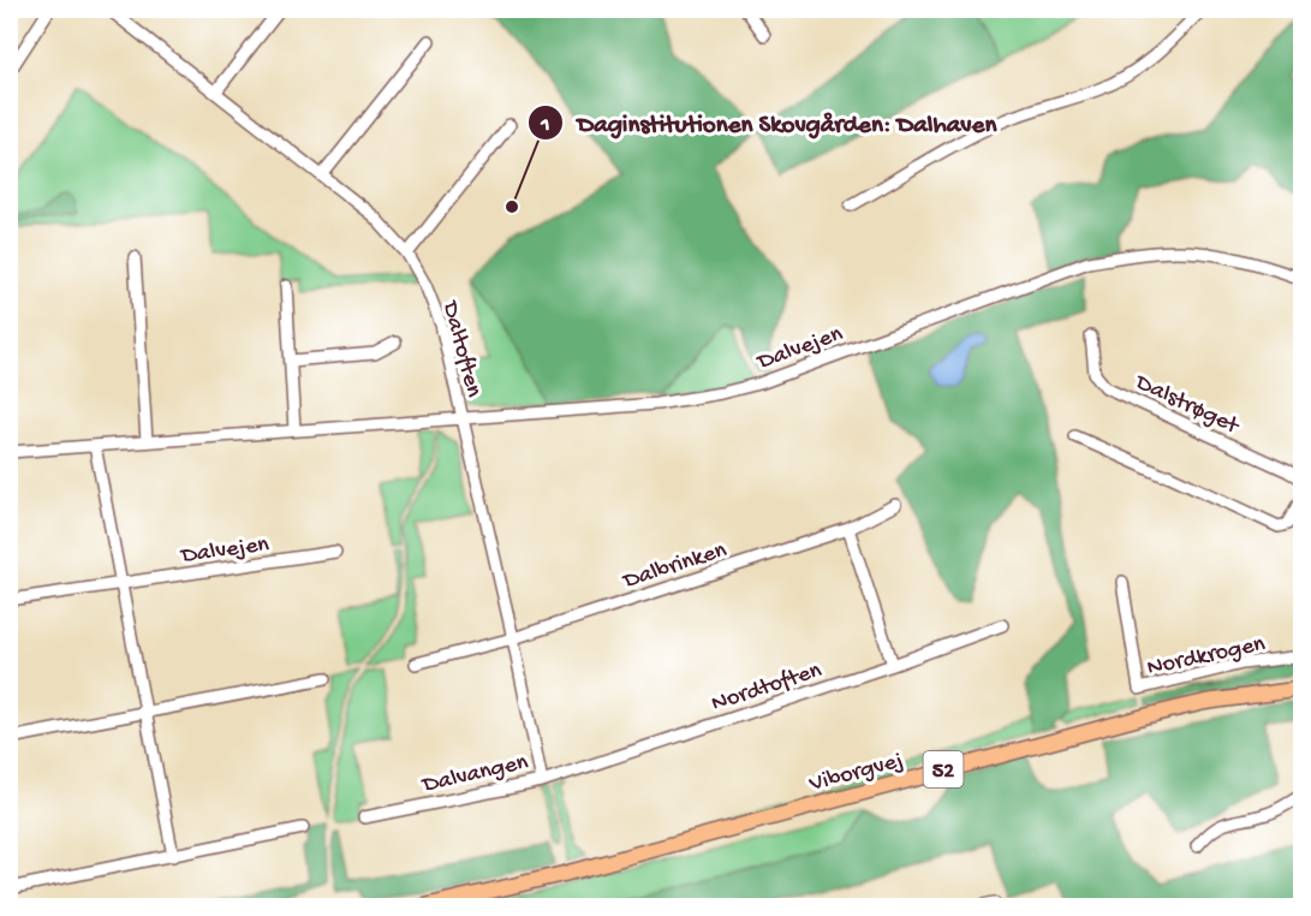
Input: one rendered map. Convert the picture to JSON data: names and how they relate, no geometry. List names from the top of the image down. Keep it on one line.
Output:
{"streets":{"main road":["Viborgvej","52"],"street":["Dalvejen","Daltoften","Dalstrøget","Dalbrinken","Nordkrogen","Nordtoften","Dalvangen"]},"crossings":[["Dalvejen","Daltoften"],["Dalvejen","Dalvangen"],["Daltoften","Dalvangen"],["Dalbrinken","Dalvangen"],["Nordtoften","Dalvangen"]],"places":["Daginstitutionen Skovgården: Dalhaven"]}
